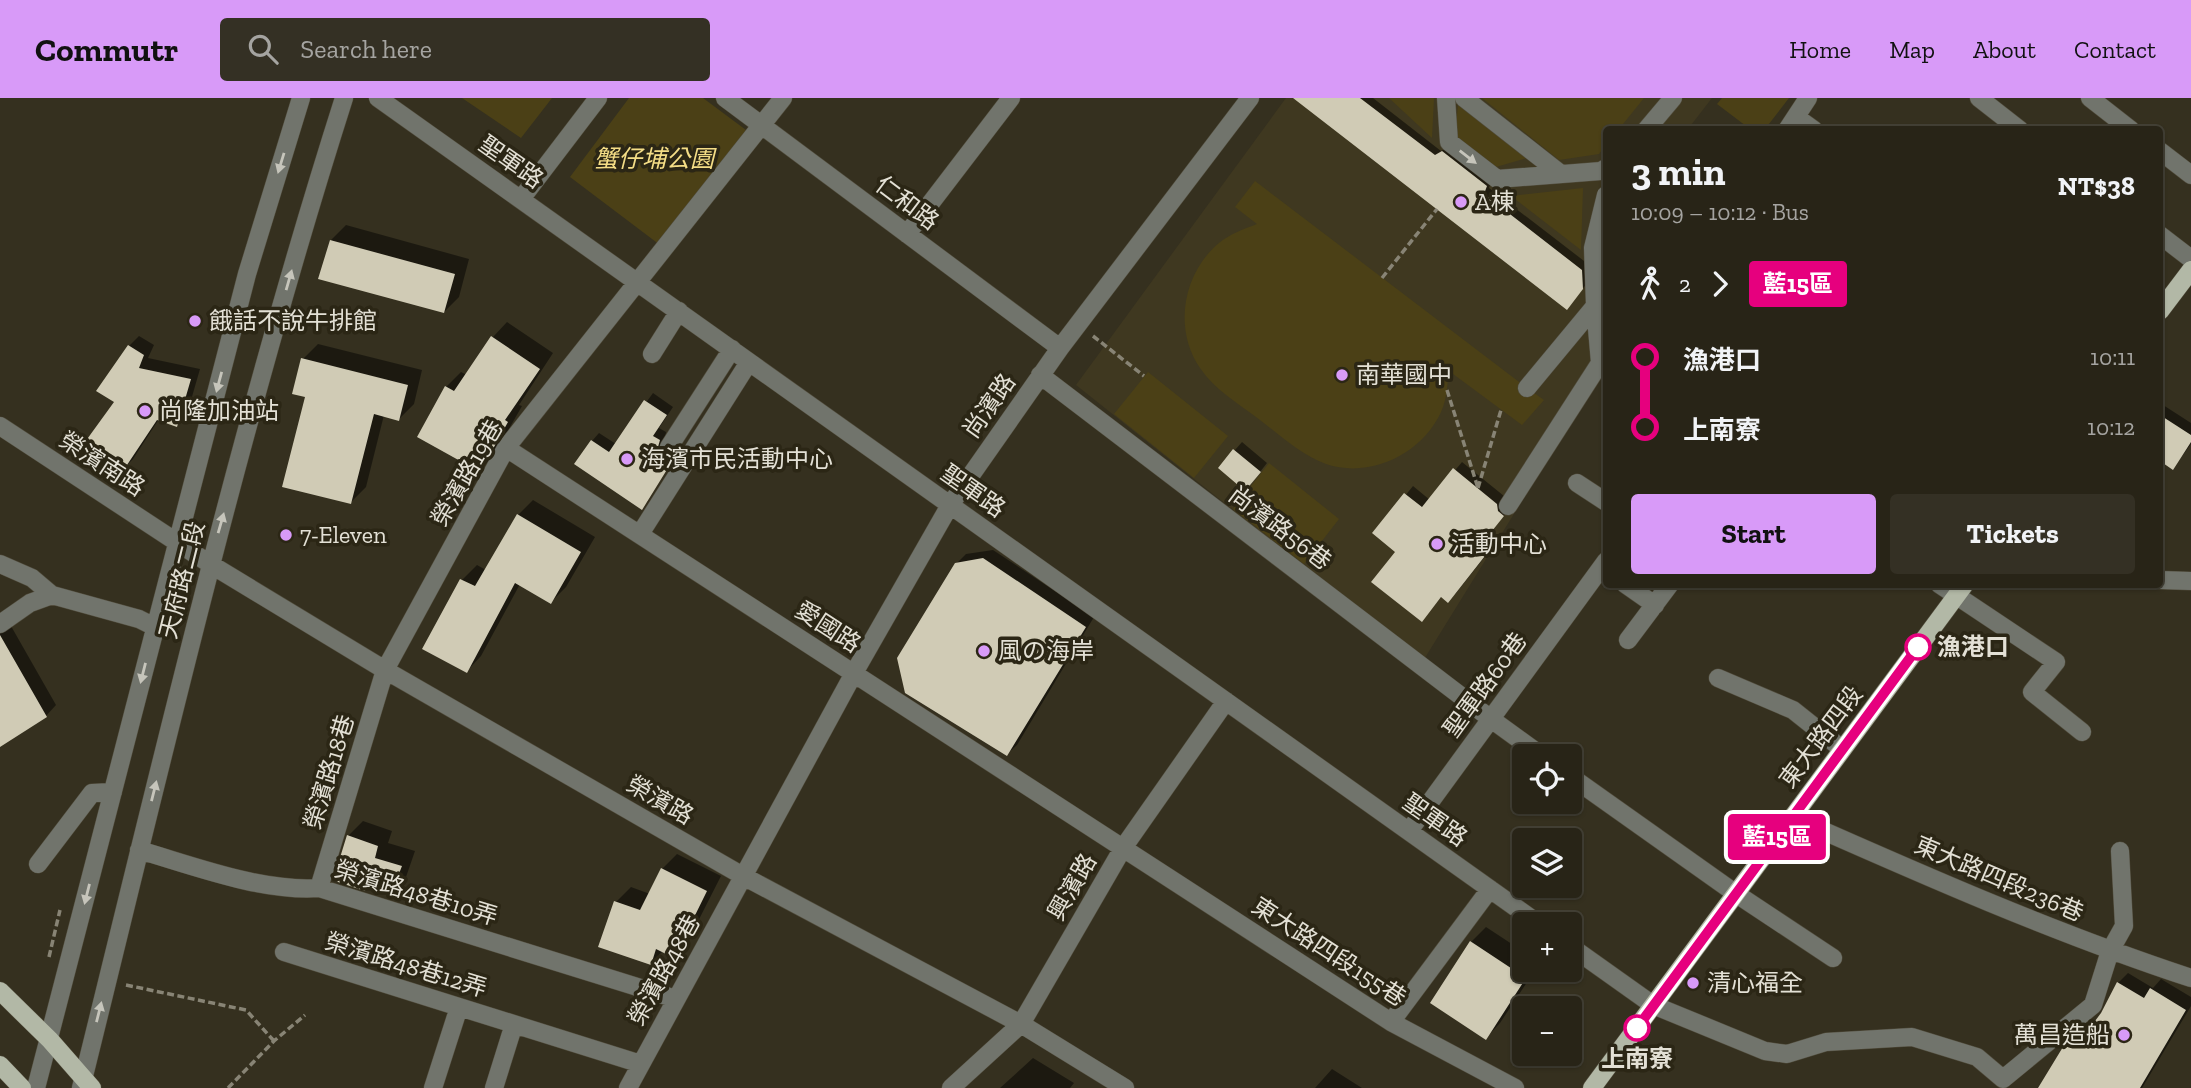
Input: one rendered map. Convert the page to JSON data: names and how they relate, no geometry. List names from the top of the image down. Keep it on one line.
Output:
{"streets":{"main road":["東大路四段"],"street":["聖軍路","仁和路","尚濱路","榮濱南路","榮濱路19巷","尚濱路56巷","天府路二段","愛國路","聖軍路60巷","榮濱路18巷","榮濱路","東大路四段236巷","興濱路","榮濱路48巷10弄","東大路四段155巷","榮濱路48巷12弄","榮濱路48巷"]},"crossings":[["聖軍路","尚濱路"],["聖軍路","榮濱路19巷"],["聖軍路","聖軍路60巷"],["聖軍路","興濱路"],["仁和路","尚濱路"],["仁和路","榮濱路19巷"],["尚濱路","尚濱路56巷"],["尚濱路","愛國路"],["尚濱路","榮濱路"],["尚濱路","榮濱路48巷"],["榮濱南路","天府路二段"],["榮濱南路","榮濱路"],["榮濱路19巷","愛國路"],["榮濱路19巷","榮濱路18巷"],["榮濱路19巷","榮濱路"],["尚濱路56巷","聖軍路60巷"],["天府路二段","榮濱路"],["天府路二段","榮濱路48巷10弄"],["愛國路","興濱路"],["愛國路","東大路四段155巷"],["東大路四段","東大路四段236巷"],["榮濱路18巷","榮濱路"],["榮濱路18巷","榮濱路48巷10弄"],["榮濱路","興濱路"],["榮濱路","榮濱路48巷"],["興濱路","東大路四段155巷"],["榮濱路48巷10弄","榮濱路48巷"],["榮濱路48巷12弄","榮濱路48巷"]],"parks":["蟹仔埔公園"],"places":["A棟","餓話不說牛排館","南華國中","尚隆加油站","海濱市民活動中心","7-Eleven","活動中心","漁港口","風の海岸","清心福全","上南寮","萬昌造船"],"lines":["bus line 藍15區"],"page":{"header":"Commutr","search":"Search here","nav":["Home","Map","About","Contact"],"on_map":"藍15區","heading":["3 min","10:09 – 10:12 · Bus","NT$38"],"legs":["2","藍15區"],"list":[{"name":"漁港口","value":"10:11"},{"name":"上南寮","value":"10:12"}],"buttons":["Start","Tickets"],"map_buttons":["+","−"]}}
